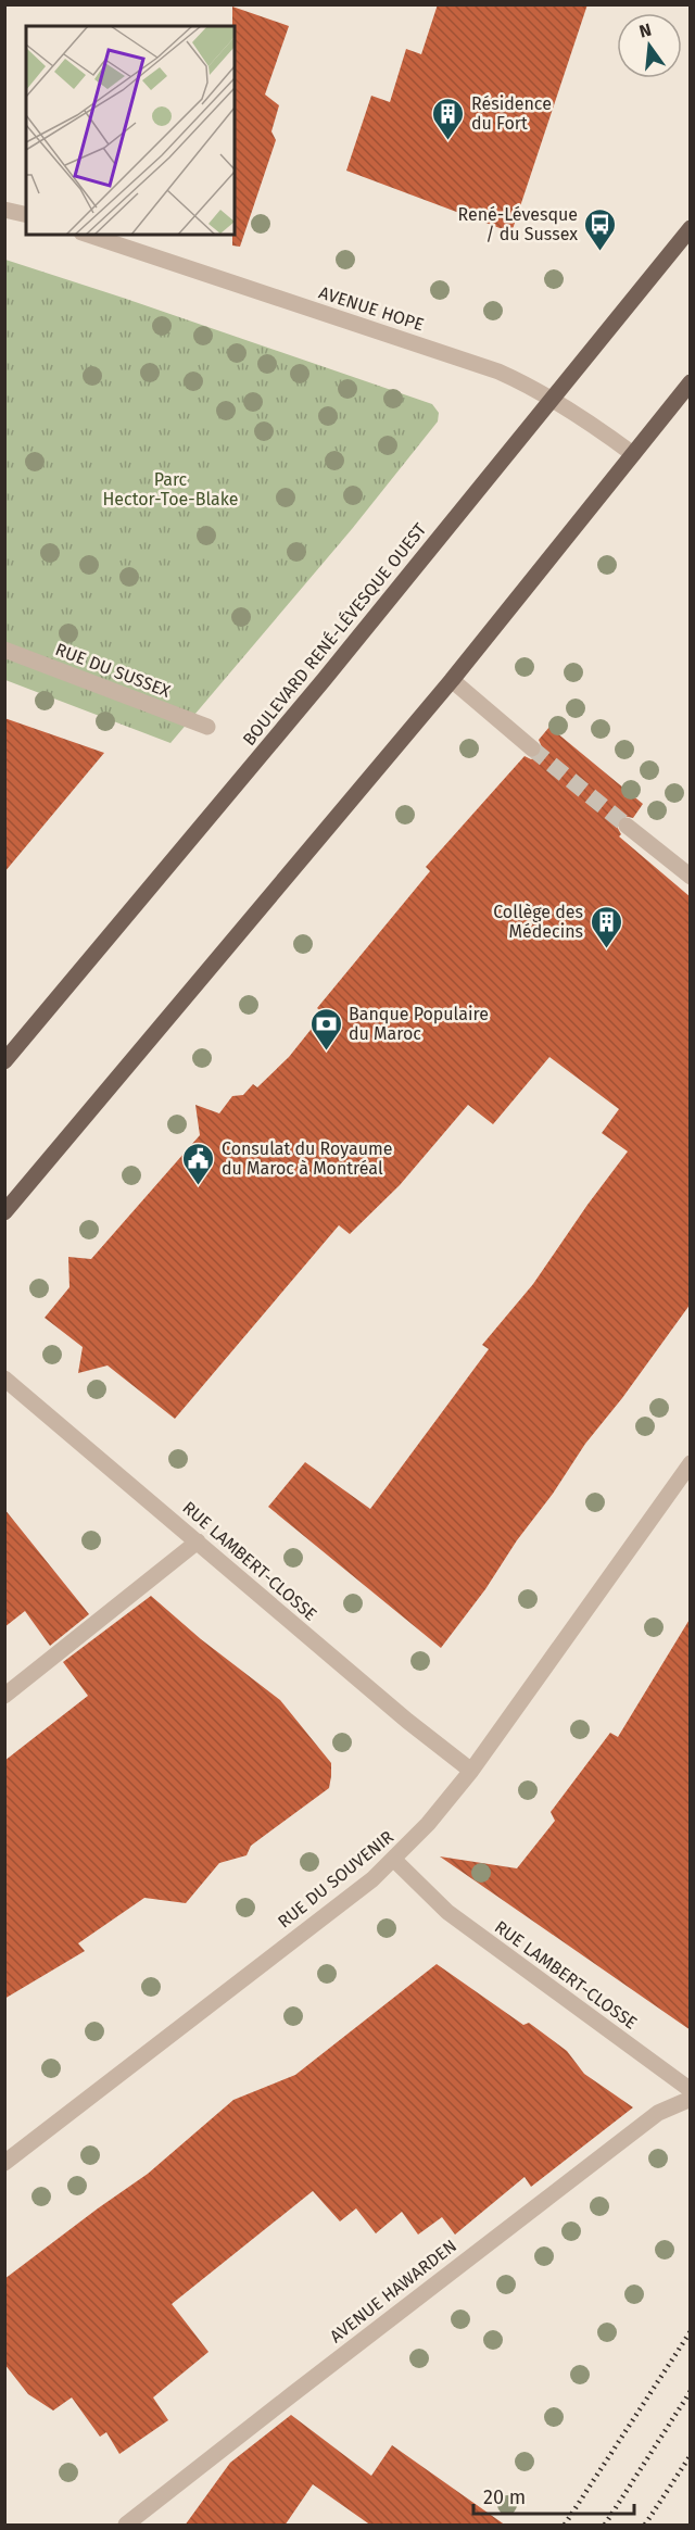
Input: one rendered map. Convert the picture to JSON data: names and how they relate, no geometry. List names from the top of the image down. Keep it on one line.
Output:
{"streets":{"main road":["BOULEVARD RENÉ-LÉVESQUE OUEST"],"street":["AVENUE HOPE","RUE DU SUSSEX","RUE LAMBERT-CLOSSE","RUE DU SOUVENIR","AVENUE HAWARDEN"]},"crossings":[["AVENUE HOPE","BOULEVARD RENÉ-LÉVESQUE OUEST"],["RUE LAMBERT-CLOSSE","RUE DU SOUVENIR"]],"parks":["Parc Hector-Toe-Blake"],"places":{"building":["Résidence du Fort","Collège des Médecins"],"bus stop":["René-Lévesque / du Sussex"],"bank":["Banque Populaire du Maroc"],"public building":["Consulat du Royaume du Maroc à Montréal"]},"scale_bar":"20 m","north":"top"}
